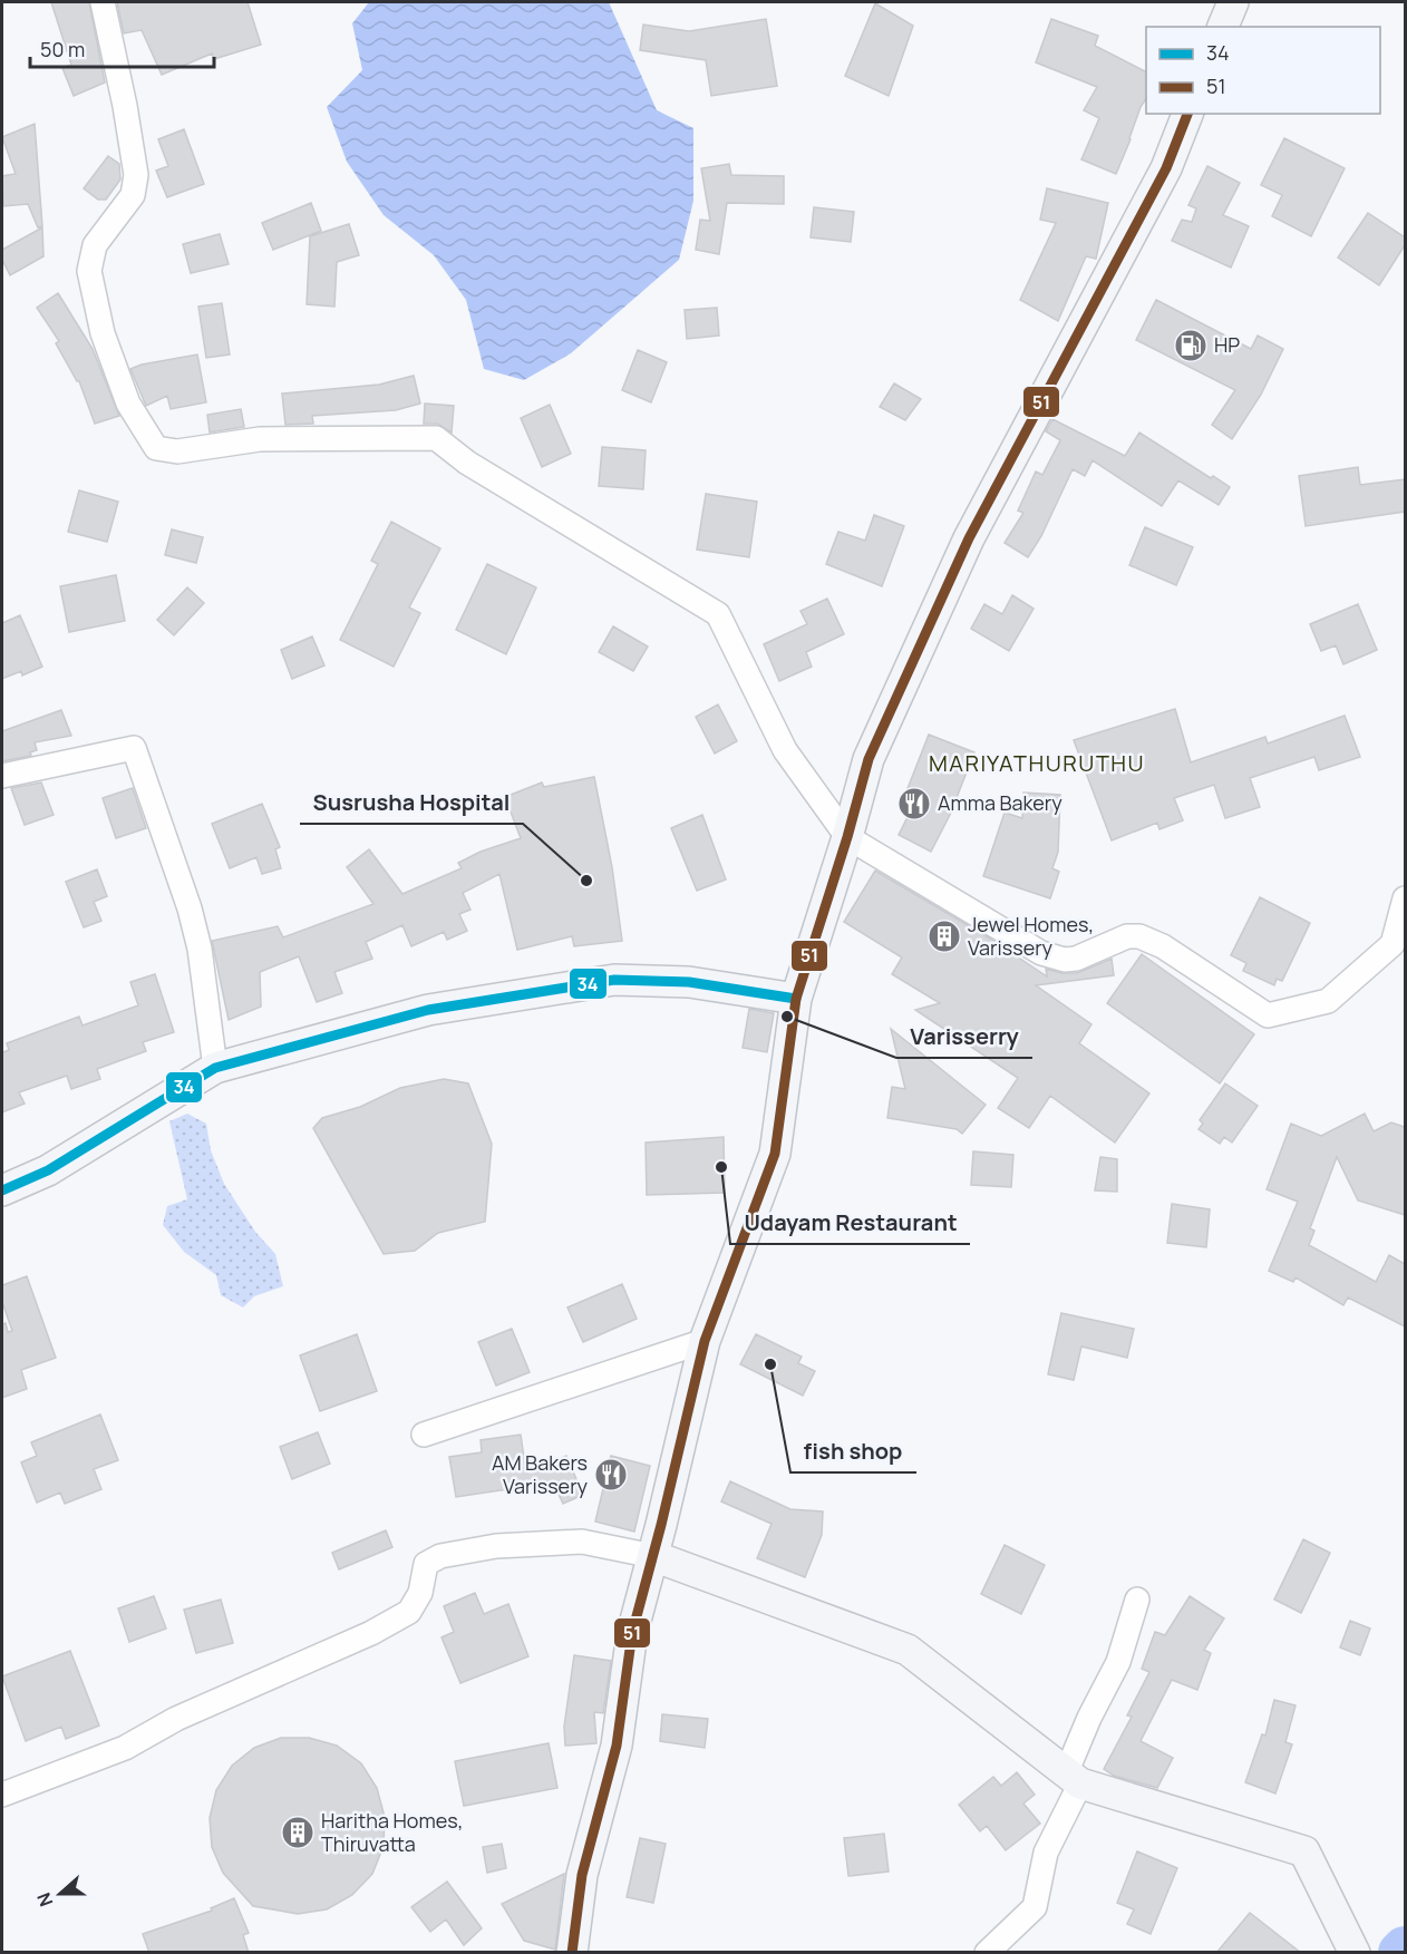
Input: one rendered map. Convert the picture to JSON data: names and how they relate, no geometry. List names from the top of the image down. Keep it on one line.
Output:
{"districts":["MARIYATHURUTHU"],"places":{"fuel station":["HP"],"restaurant":["Amma Bakery","AM Bakers Varissery"],"other":["Susrusha Hospital","Varisserry","Udayam Restaurant","fish shop"],"building":["Jewel Homes, Varissery","Haritha Homes, Thiruvatta"]},"lines":["transit line 51","transit line 34"],"legend":["34","51"],"scale_bar":"50 m","north":"left"}
